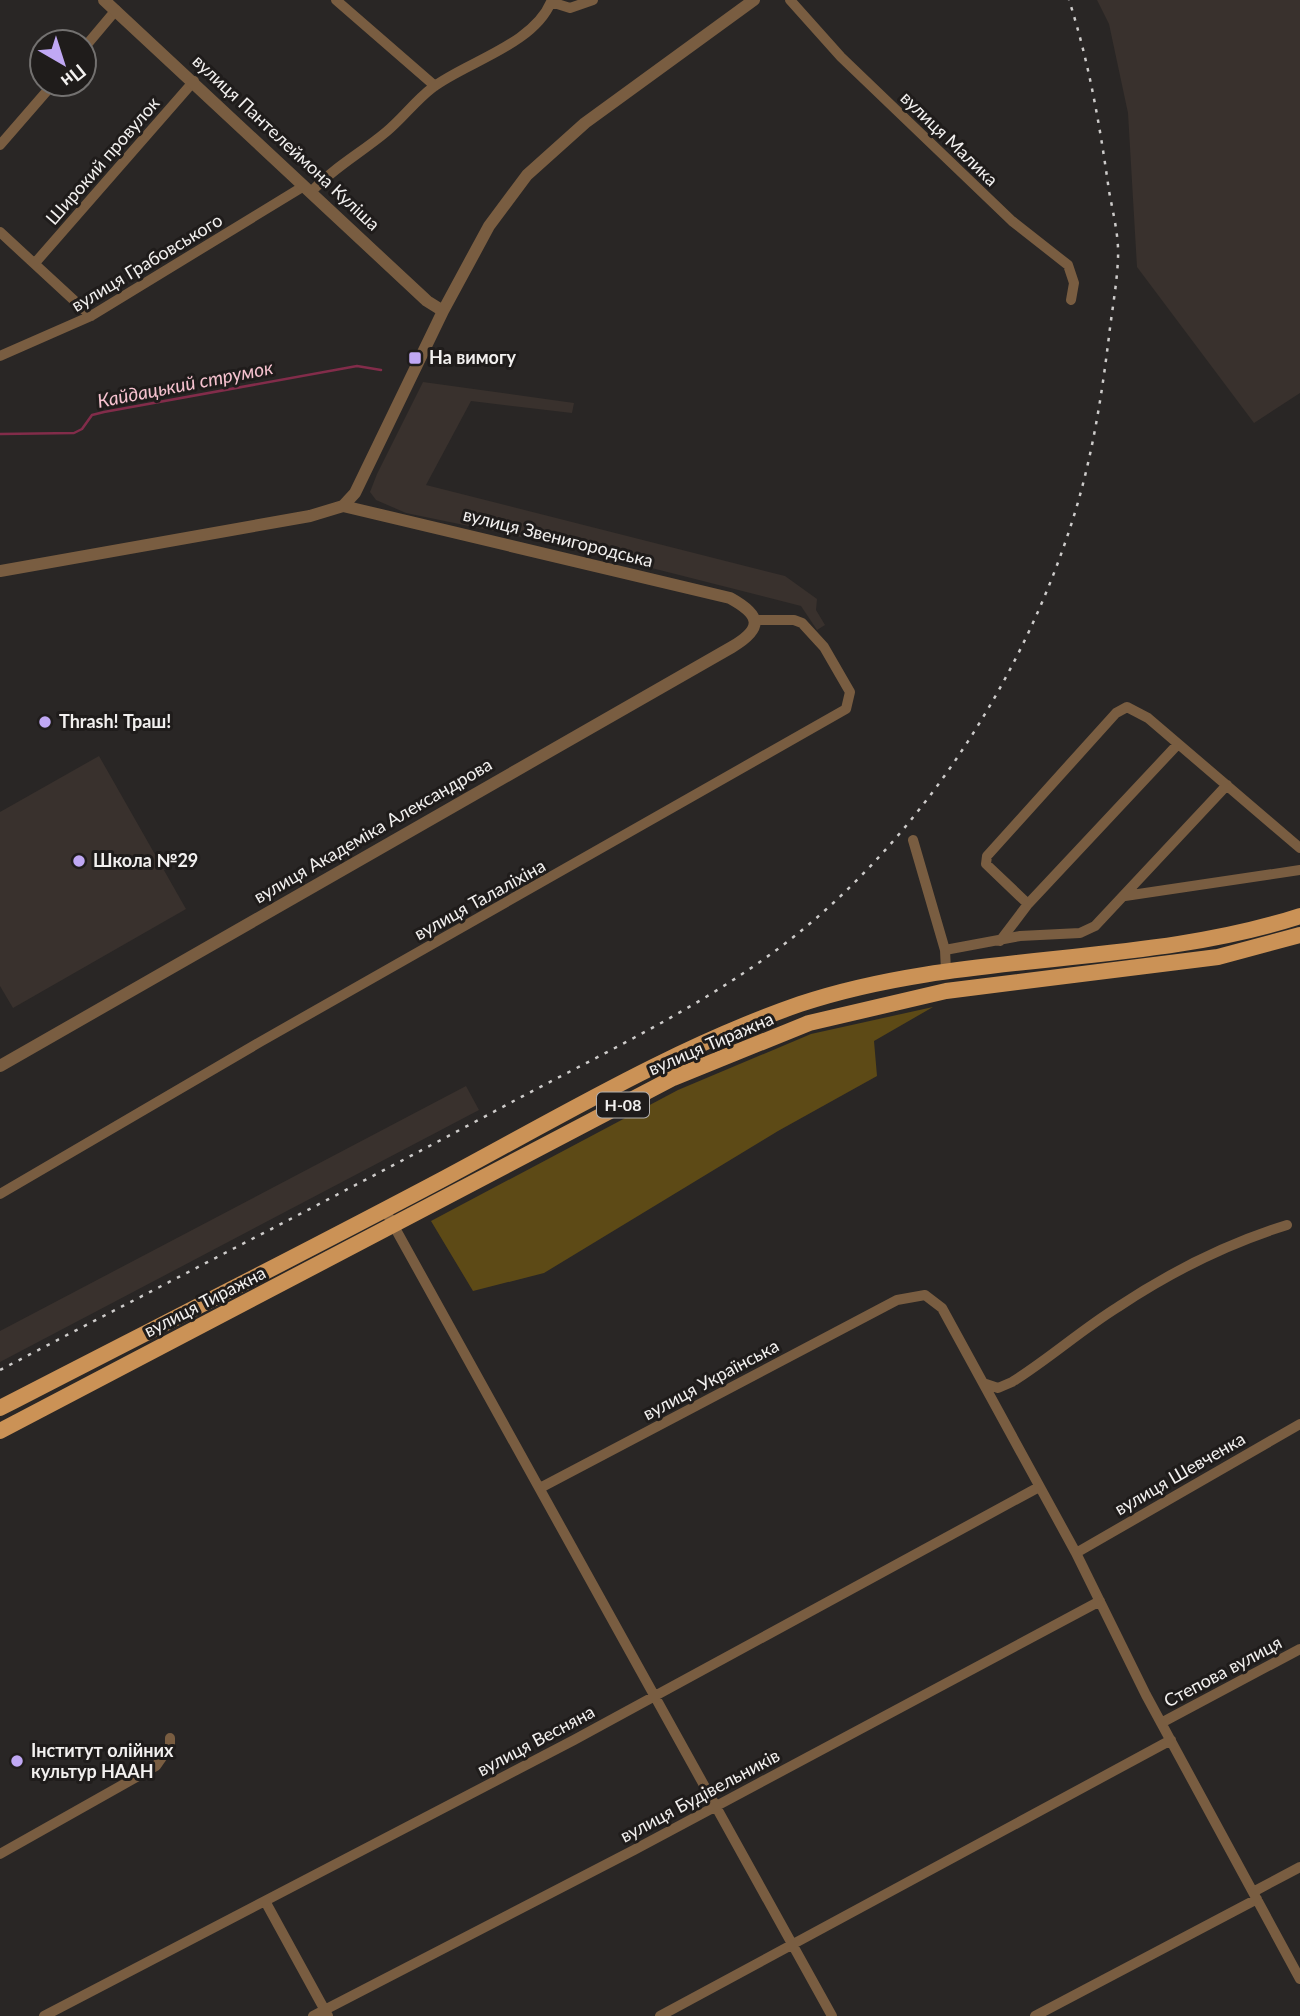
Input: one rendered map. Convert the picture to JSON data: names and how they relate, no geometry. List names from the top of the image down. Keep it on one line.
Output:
{"streets":{"main road":["вулиця Тиражна","Н-08"],"street":["вулиця Малика","вулиця Пантелеймона Куліша","Широкий провулок","вулиця Грабовського","вулиця Звенигородська","вулиця Академіка Александрова","вулиця Талаліхіна","вулиця Українська","вулиця Шевченка","Степова вулиця","вулиця Весняна","вулиця Будівельників"]},"crossings":[["вулиця Пантелеймона Куліша","Широкий провулок"],["вулиця Пантелеймона Куліша","вулиця Грабовського"],["вулиця Звенигородська","вулиця Академіка Александрова"],["вулиця Звенигородська","вулиця Талаліхіна"],["вулиця Академіка Александрова","вулиця Талаліхіна"]],"water":["Кайдацький струмок"],"places":{"transit":["На вимогу"],"other":["Thrash! Траш!","Школа №29","Інститут олійних культур НААН"]},"north":"bottom right"}
